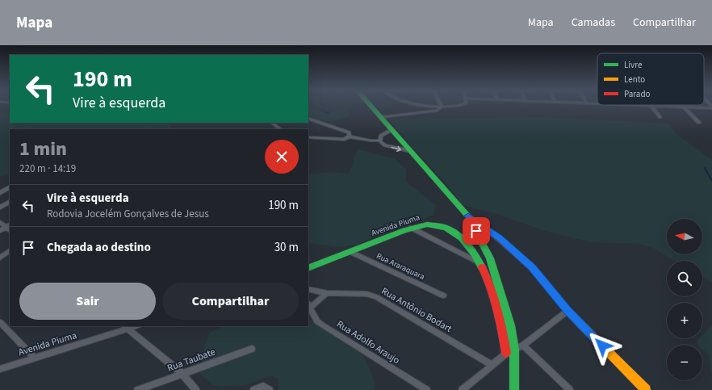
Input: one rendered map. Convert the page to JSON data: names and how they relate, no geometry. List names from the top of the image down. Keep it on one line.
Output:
{"streets":{"street":["Avenida Piuma","Rua Araraquara","Rua Antônio Bodart","Rua Adolfo Araujo","Rua Taubate"]},"crossings":[["Avenida Piuma","Rua Araraquara"]],"legend":["Livre","Lento","Parado"],"north":"left","page":{"header":"Mapa","nav":["Mapa","Camadas","Compartilhar"],"turn":["190 m","Vire à esquerda"],"heading":["1 min","220 m · 14:19"],"list":[{"name":"Vire à esquerda","note":"Rodovia Jocelém Gonçalves de Jesus","value":"190 m"},{"name":"Chegada ao destino","value":"30 m"}],"map_buttons":["+","−"],"buttons":["Sair","Compartilhar"]}}
